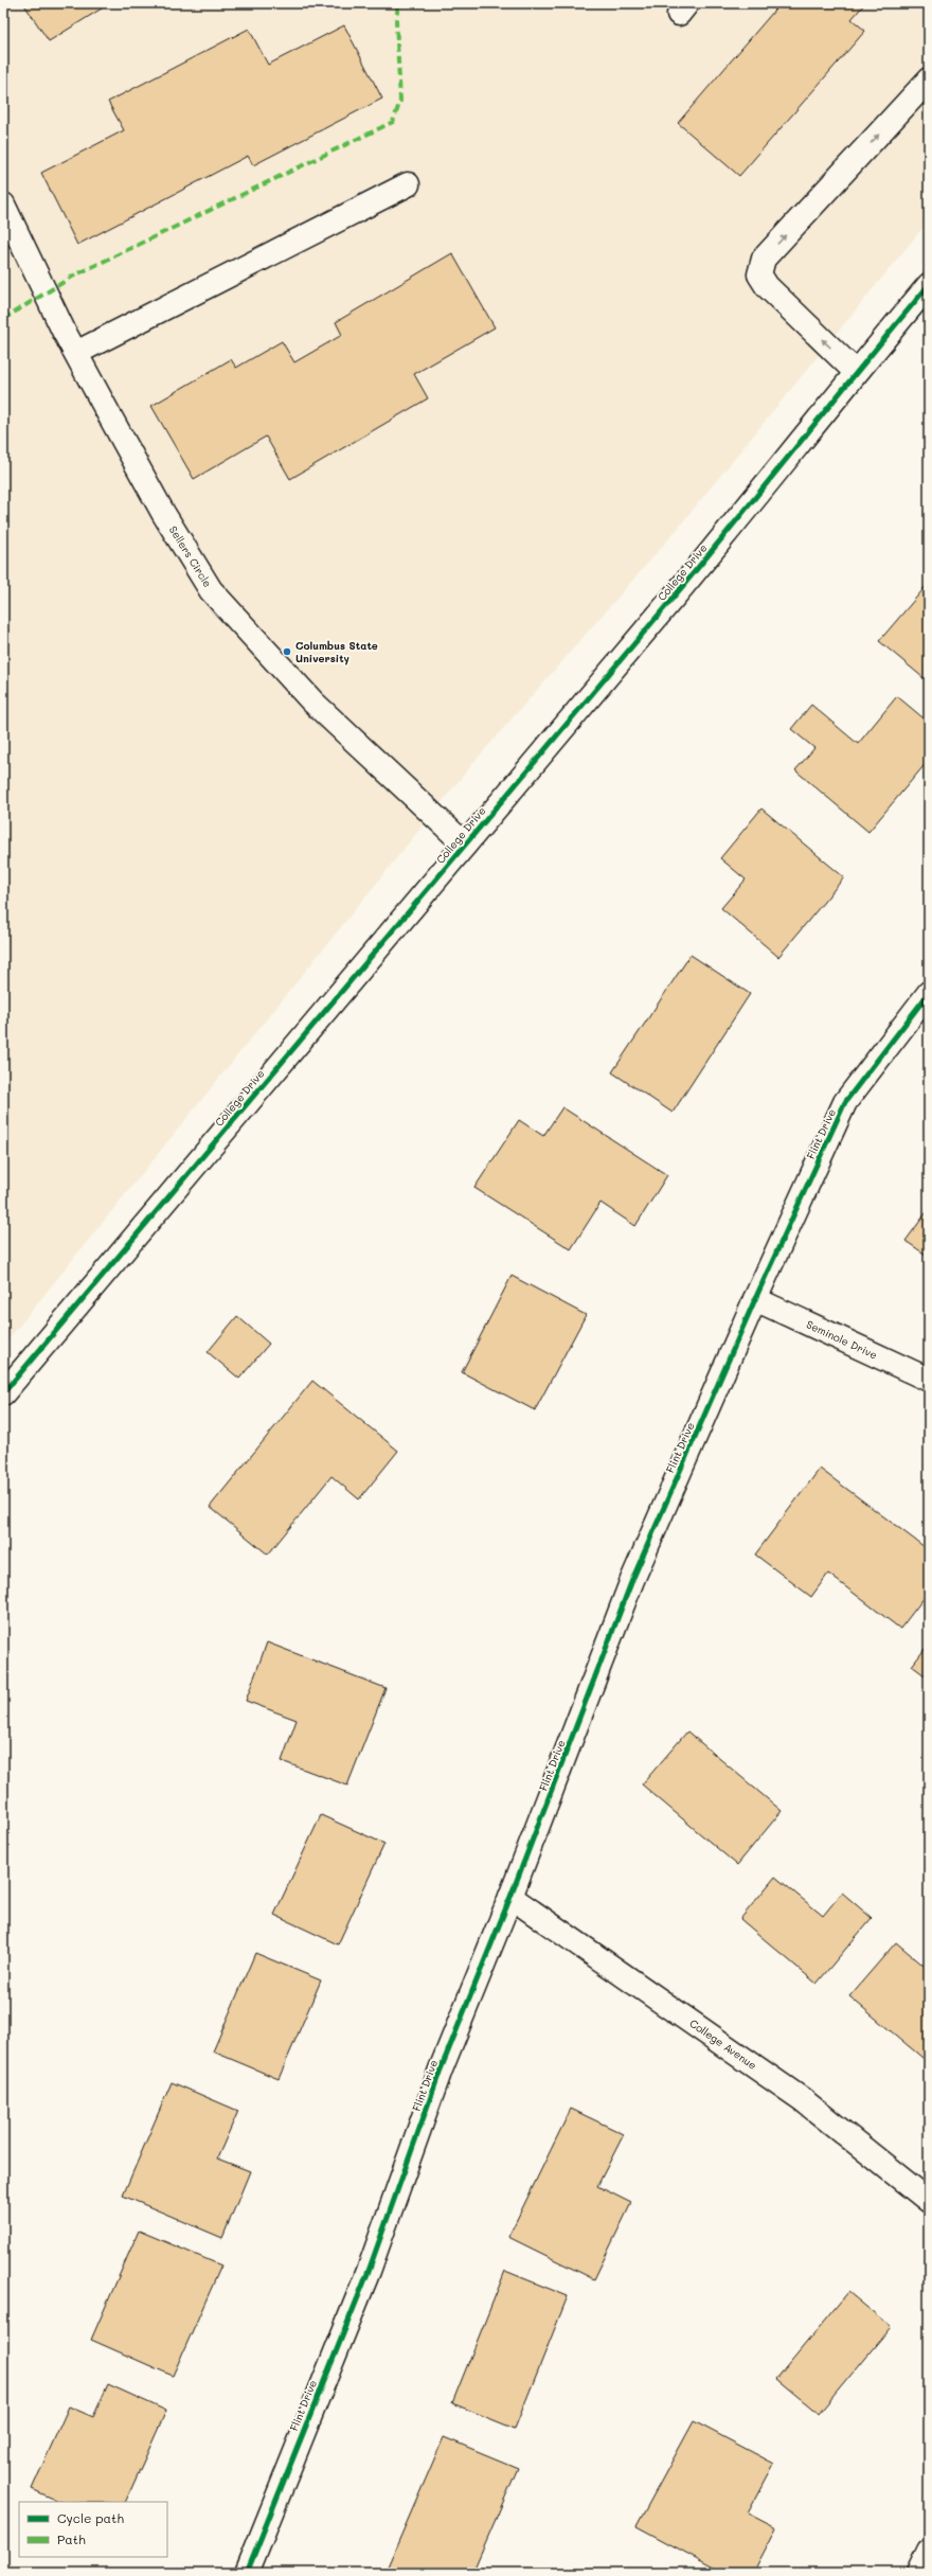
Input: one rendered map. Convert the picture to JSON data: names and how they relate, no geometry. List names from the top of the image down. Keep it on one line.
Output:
{"streets":{"street":["Sellers Circle","College Drive","Flint Drive","Seminole Drive","College Avenue"]},"crossings":[["Sellers Circle","College Drive"],["Flint Drive","Seminole Drive"],["Flint Drive","College Avenue"]],"places":["Columbus State University"],"legend":["Cycle path","Path"]}
